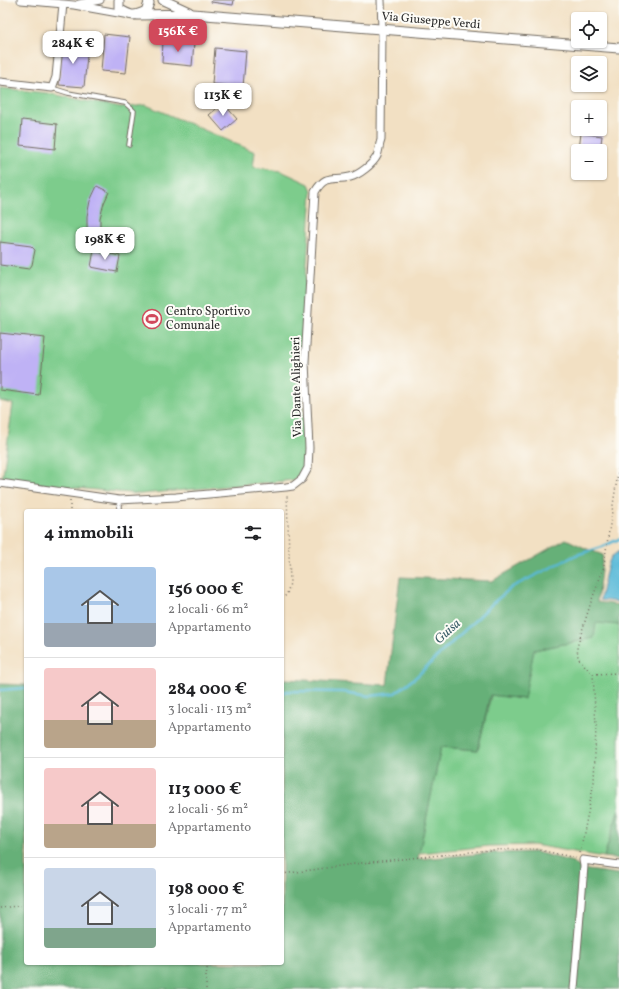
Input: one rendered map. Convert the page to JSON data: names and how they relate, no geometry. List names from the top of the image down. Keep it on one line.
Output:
{"streets":{"street":["Via Giuseppe Verdi","Via Dante Alighieri"]},"crossings":[["Via Giuseppe Verdi","Via Dante Alighieri"]],"water":["Guisa"],"places":{"sports":["Centro Sportivo Comunale"]},"page":{"map_buttons":["+","−"],"price":["156K €","284K €","113K €","198K €"],"heading":"4 immobili","list":[{"name":"156 000 €","note":"2 locali · 66 m² · Appartamento"},{"name":"284 000 €","note":"3 locali · 113 m² · Appartamento"},{"name":"113 000 €","note":"2 locali · 56 m² · Appartamento"},{"name":"198 000 €","note":"3 locali · 77 m² · Appartamento"}]}}
